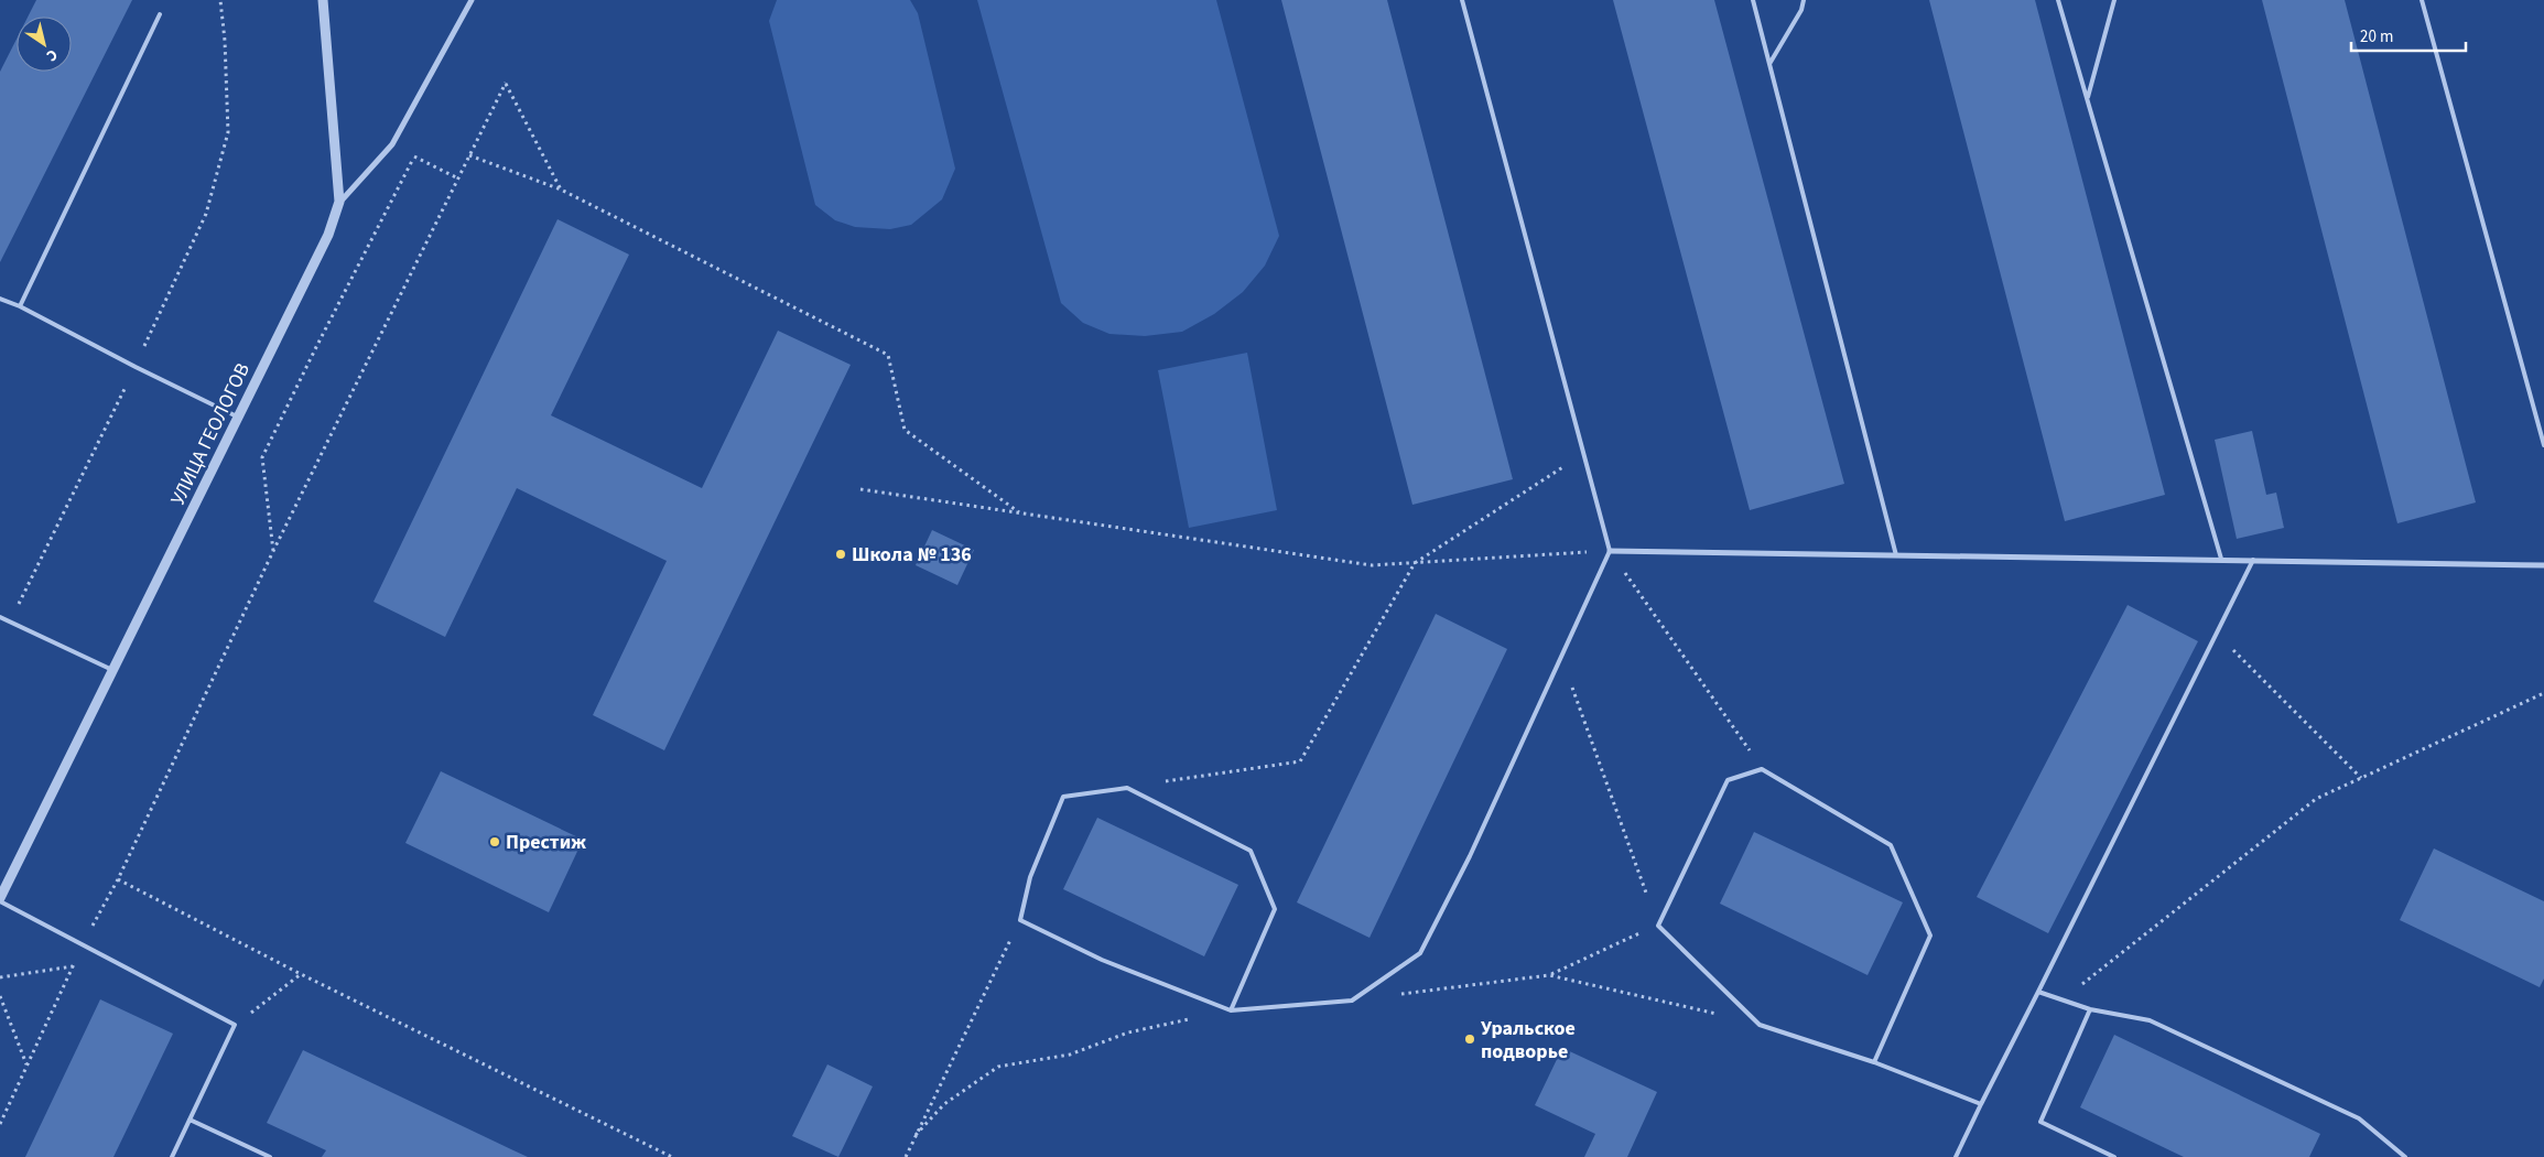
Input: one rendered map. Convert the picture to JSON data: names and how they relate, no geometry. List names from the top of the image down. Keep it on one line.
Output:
{"streets":{"street":["УЛИЦА ГЕОЛОГОВ"]},"places":["Школа № 136","Престиж","Уральское подворье"],"scale_bar":"20 m","north":"bottom right"}
